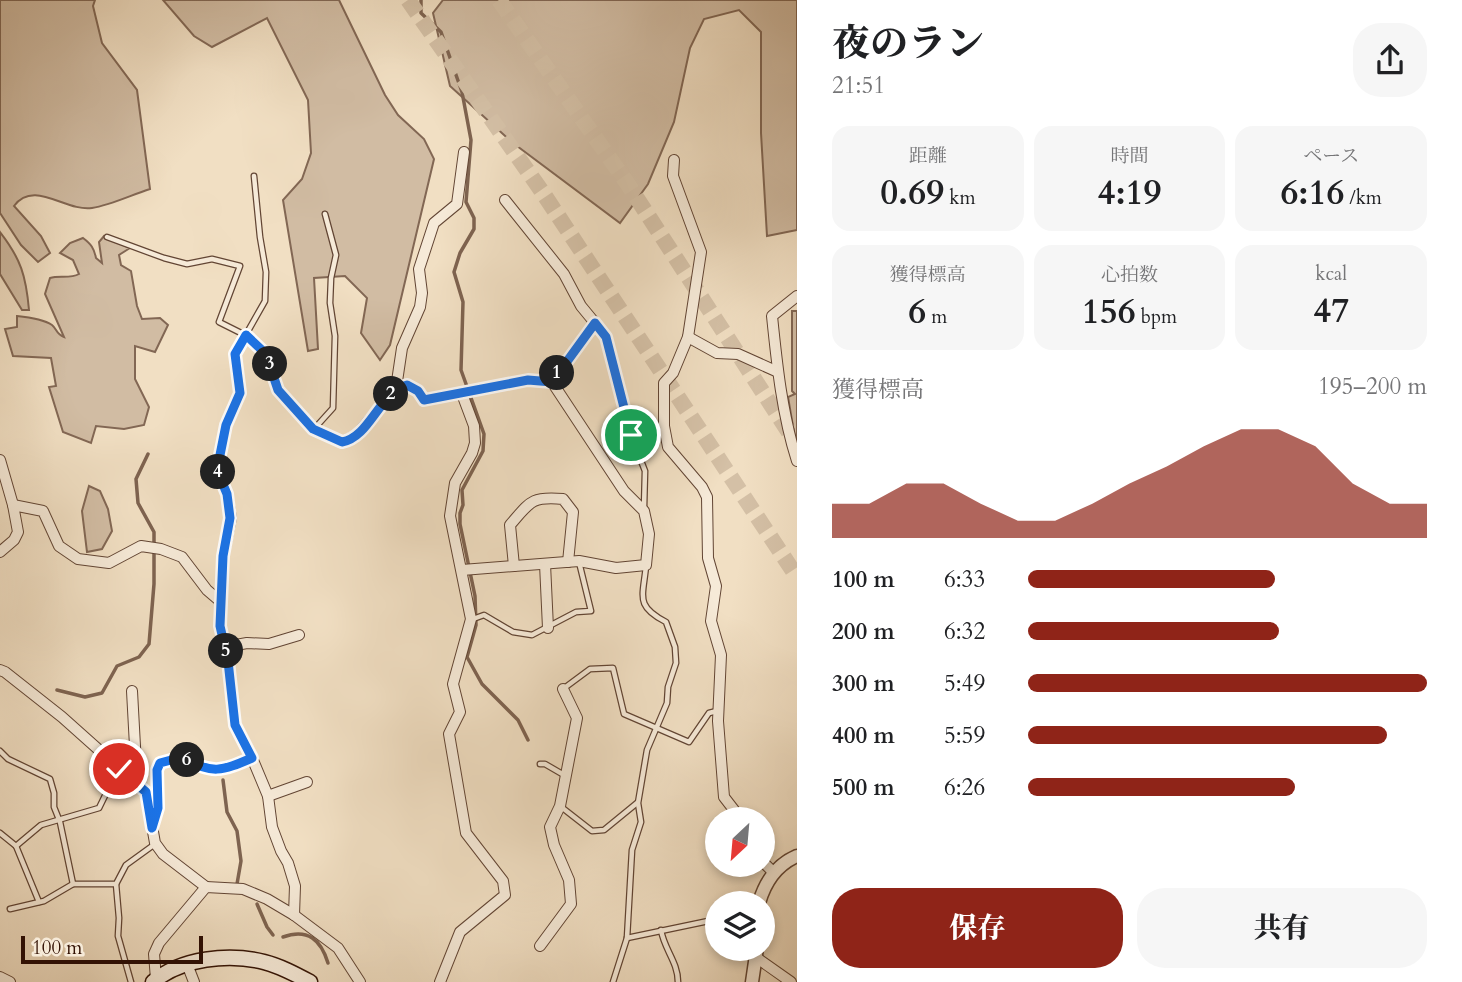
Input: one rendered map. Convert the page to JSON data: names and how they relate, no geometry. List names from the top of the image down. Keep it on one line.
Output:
{"scale_bar":"100 m","north":"bottom left","page":{"heading":["夜のラン","21:51"],"stats":[["距離","0.69 km"],["時間","4:19"],["ペース","6:16 /km"],["獲得標高","6 m"],["心拍数","156 bpm"],["kcal","47"]],"pins":["3","1","2","4","5","6"],"chart":["獲得標高","195–200 m"],"list":[{"name":"100 m","note":"6:33"},{"name":"200 m","note":"6:32"},{"name":"300 m","note":"5:49"},{"name":"400 m","note":"5:59"},{"name":"500 m","note":"6:26"}],"buttons":["保存","共有"],"scale":"100 m"}}
